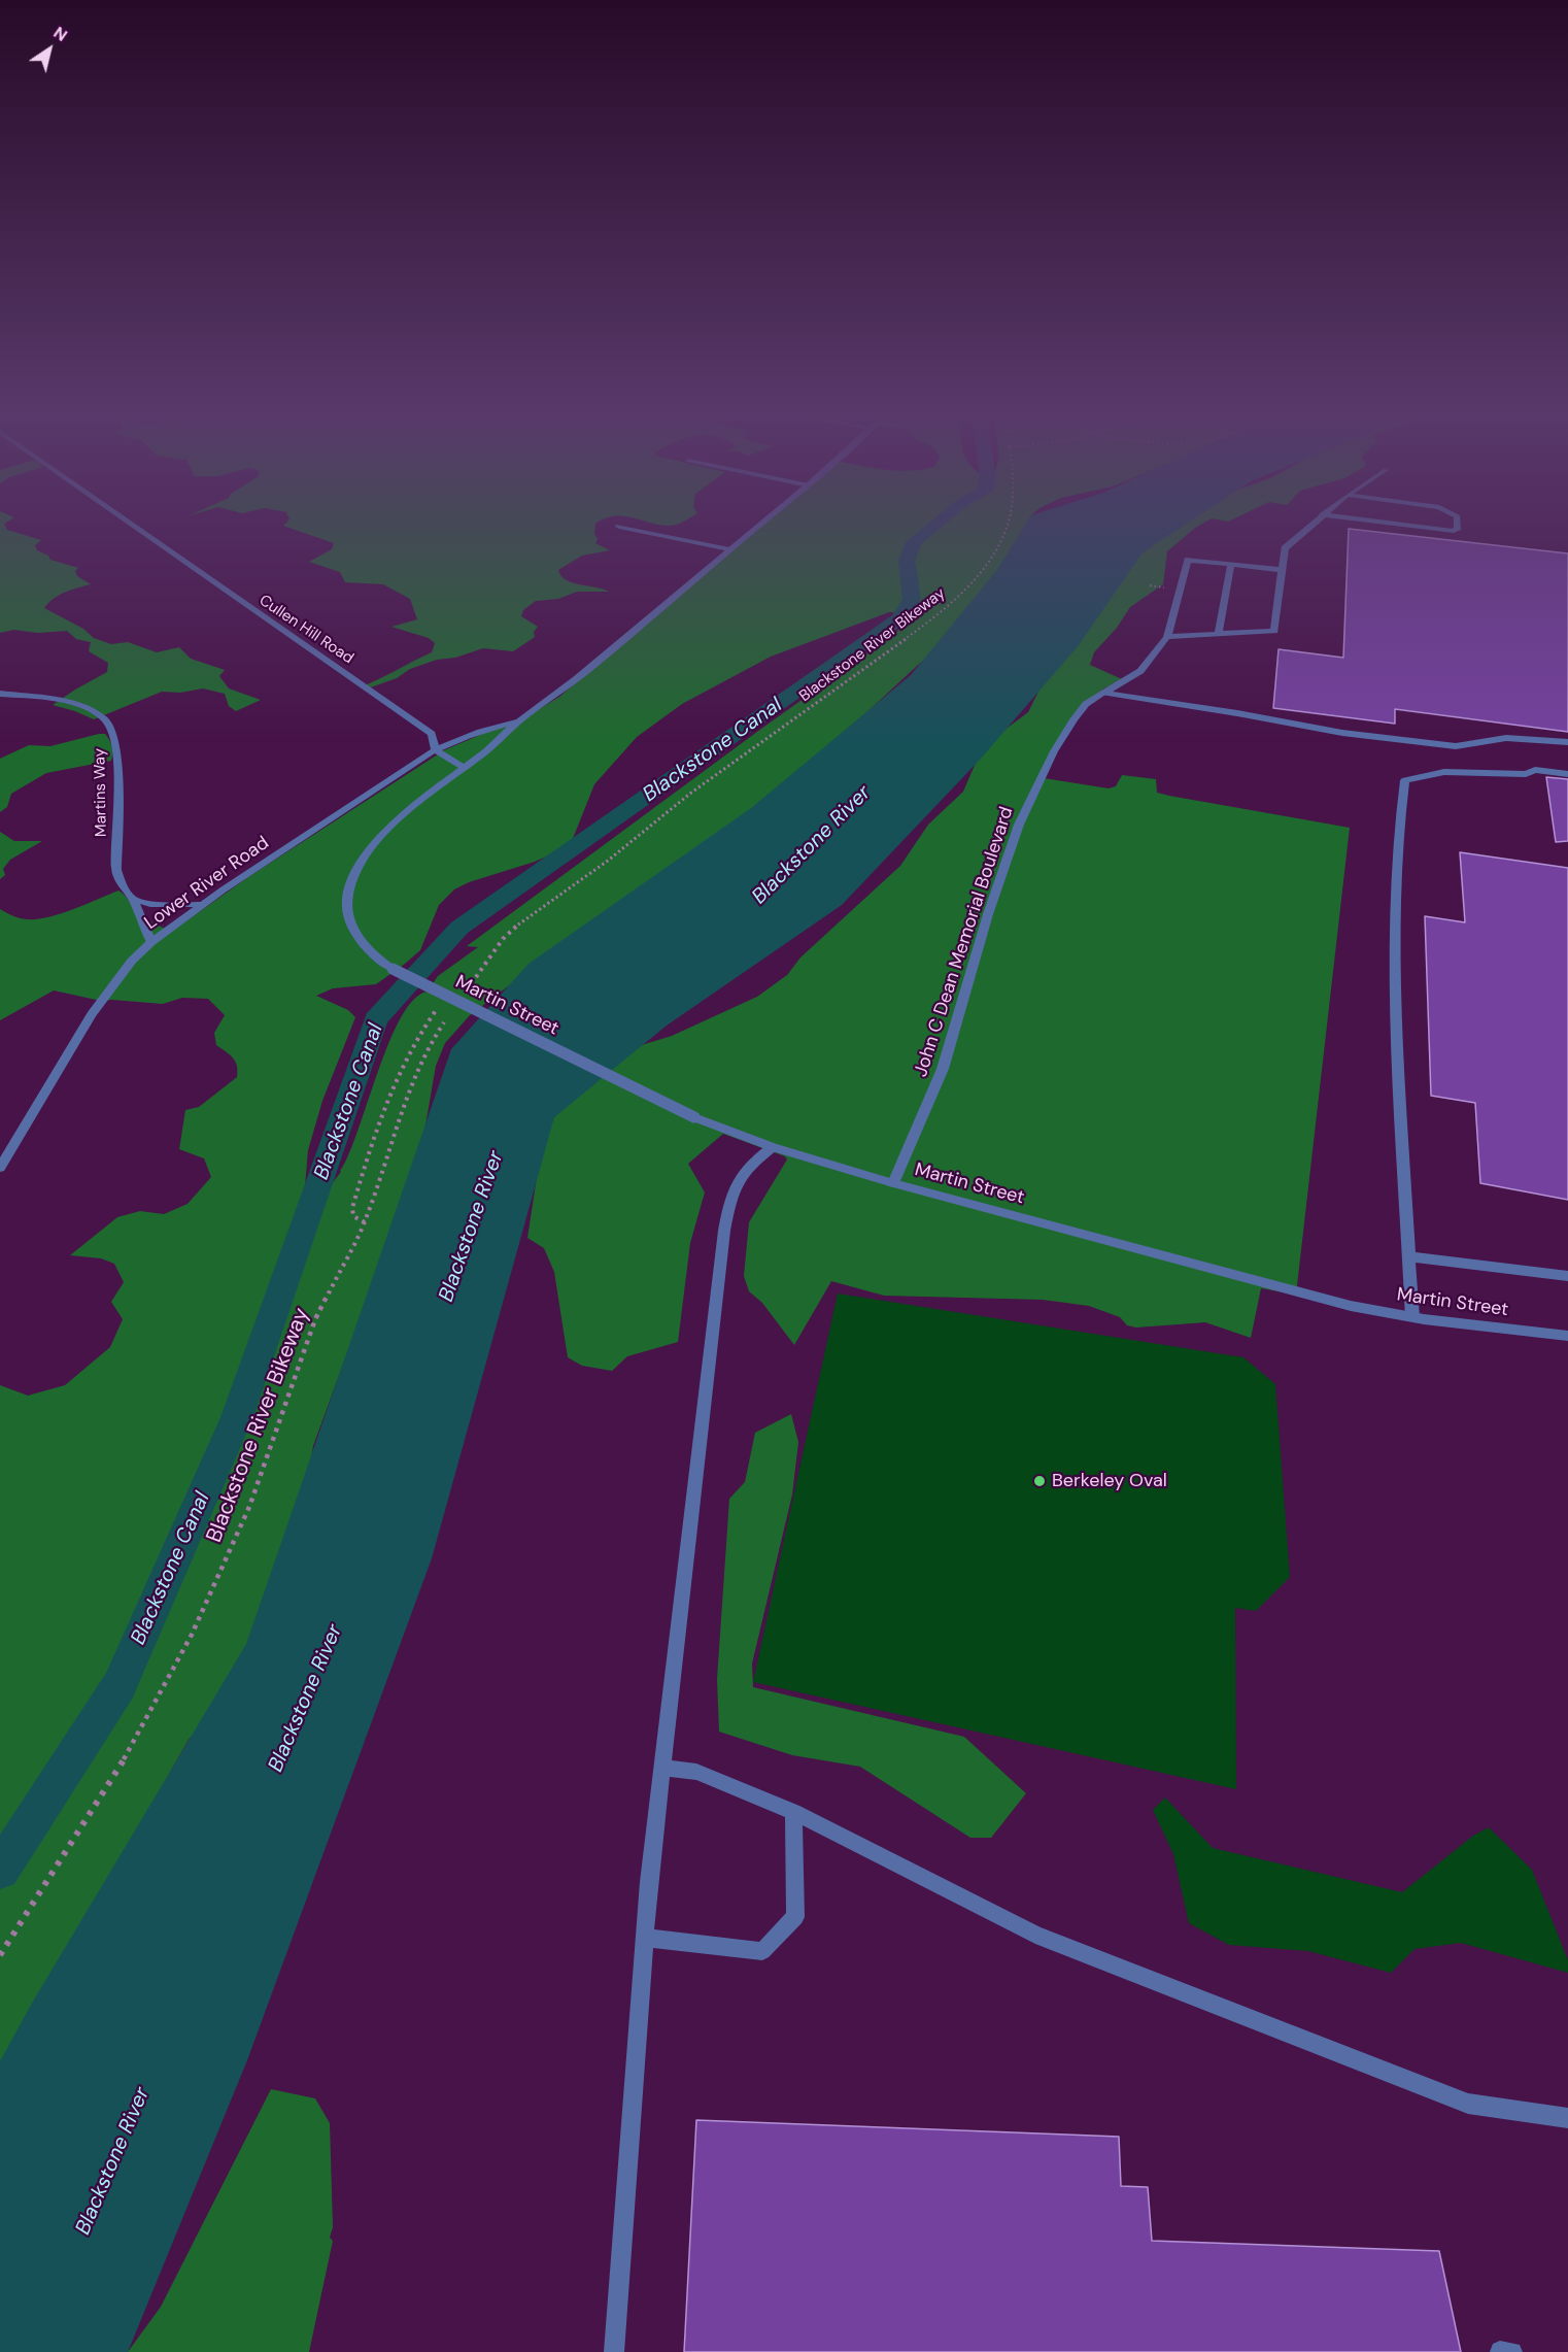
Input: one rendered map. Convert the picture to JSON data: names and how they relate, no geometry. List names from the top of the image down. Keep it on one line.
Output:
{"streets":{"street":["Cullen Hill Road","Martins Way","Lower River Road","John C Dean Memorial Boulevard","Martin Street"],"path":["Blackstone River Bikeway"]},"crossings":[["Cullen Hill Road","Lower River Road"],["Martins Way","Lower River Road"],["Lower River Road","Martin Street"],["John C Dean Memorial Boulevard","Martin Street"]],"water":["Blackstone Canal","Blackstone River"],"places":["Berkeley Oval"],"north":"top right"}
